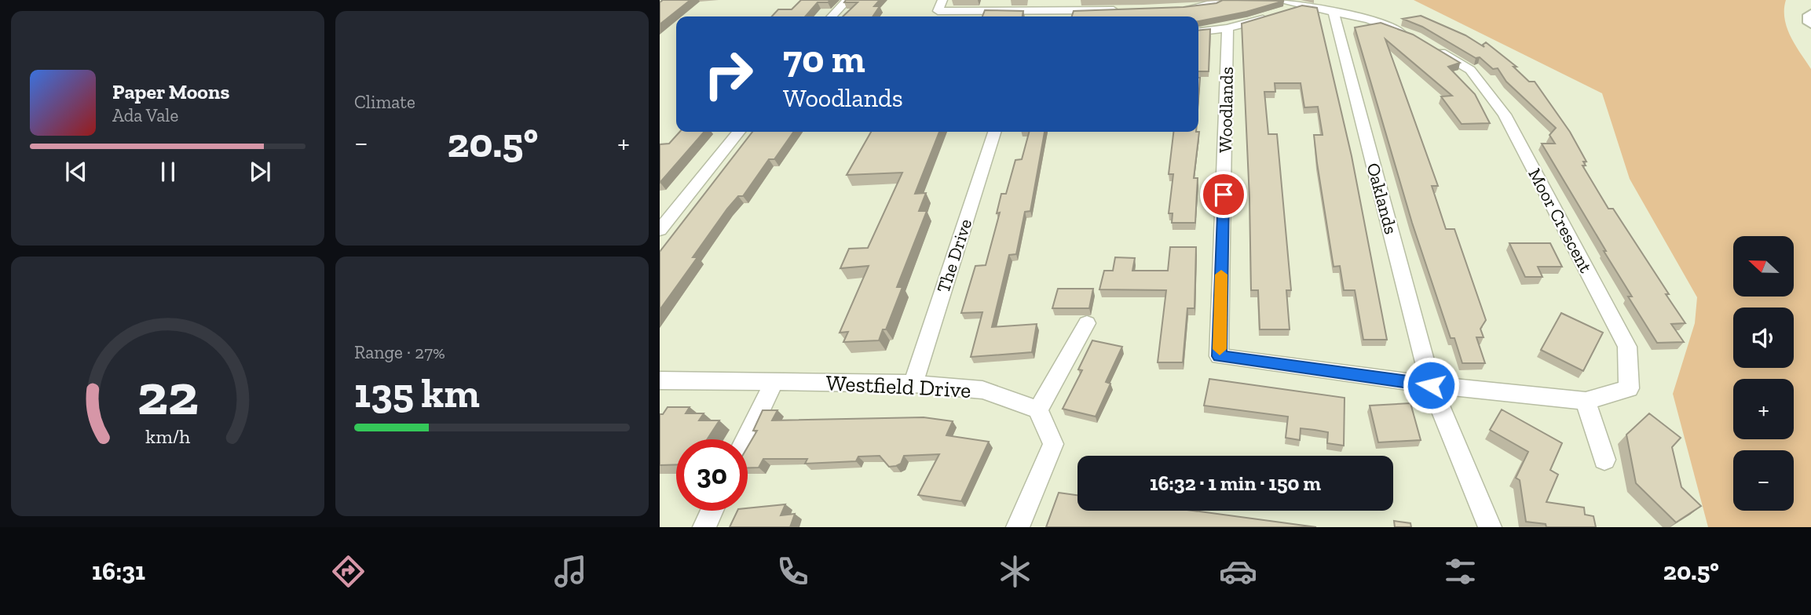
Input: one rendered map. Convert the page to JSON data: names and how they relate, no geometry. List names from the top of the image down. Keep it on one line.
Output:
{"streets":{"street":["Woodlands","Oaklands","Moor Crescent","The Drive","Westfield Drive"]},"crossings":[["Woodlands","Moor Crescent"],["Oaklands","Moor Crescent"],["The Drive","Westfield Drive"]],"north":"left","page":{"tile":["Climate",["Range · 27%","135 km"]],"turn":["70 m","Woodlands"],"song":["Paper Moons","Ada Vale"],"heat":["−","20.5°","+"],"map_buttons":["+","−"],"limit":"30","trip":"16:32 · 1 min · 150 m","tabs":["16:31","20.5°"],"gauge":["22","km/h"]}}
